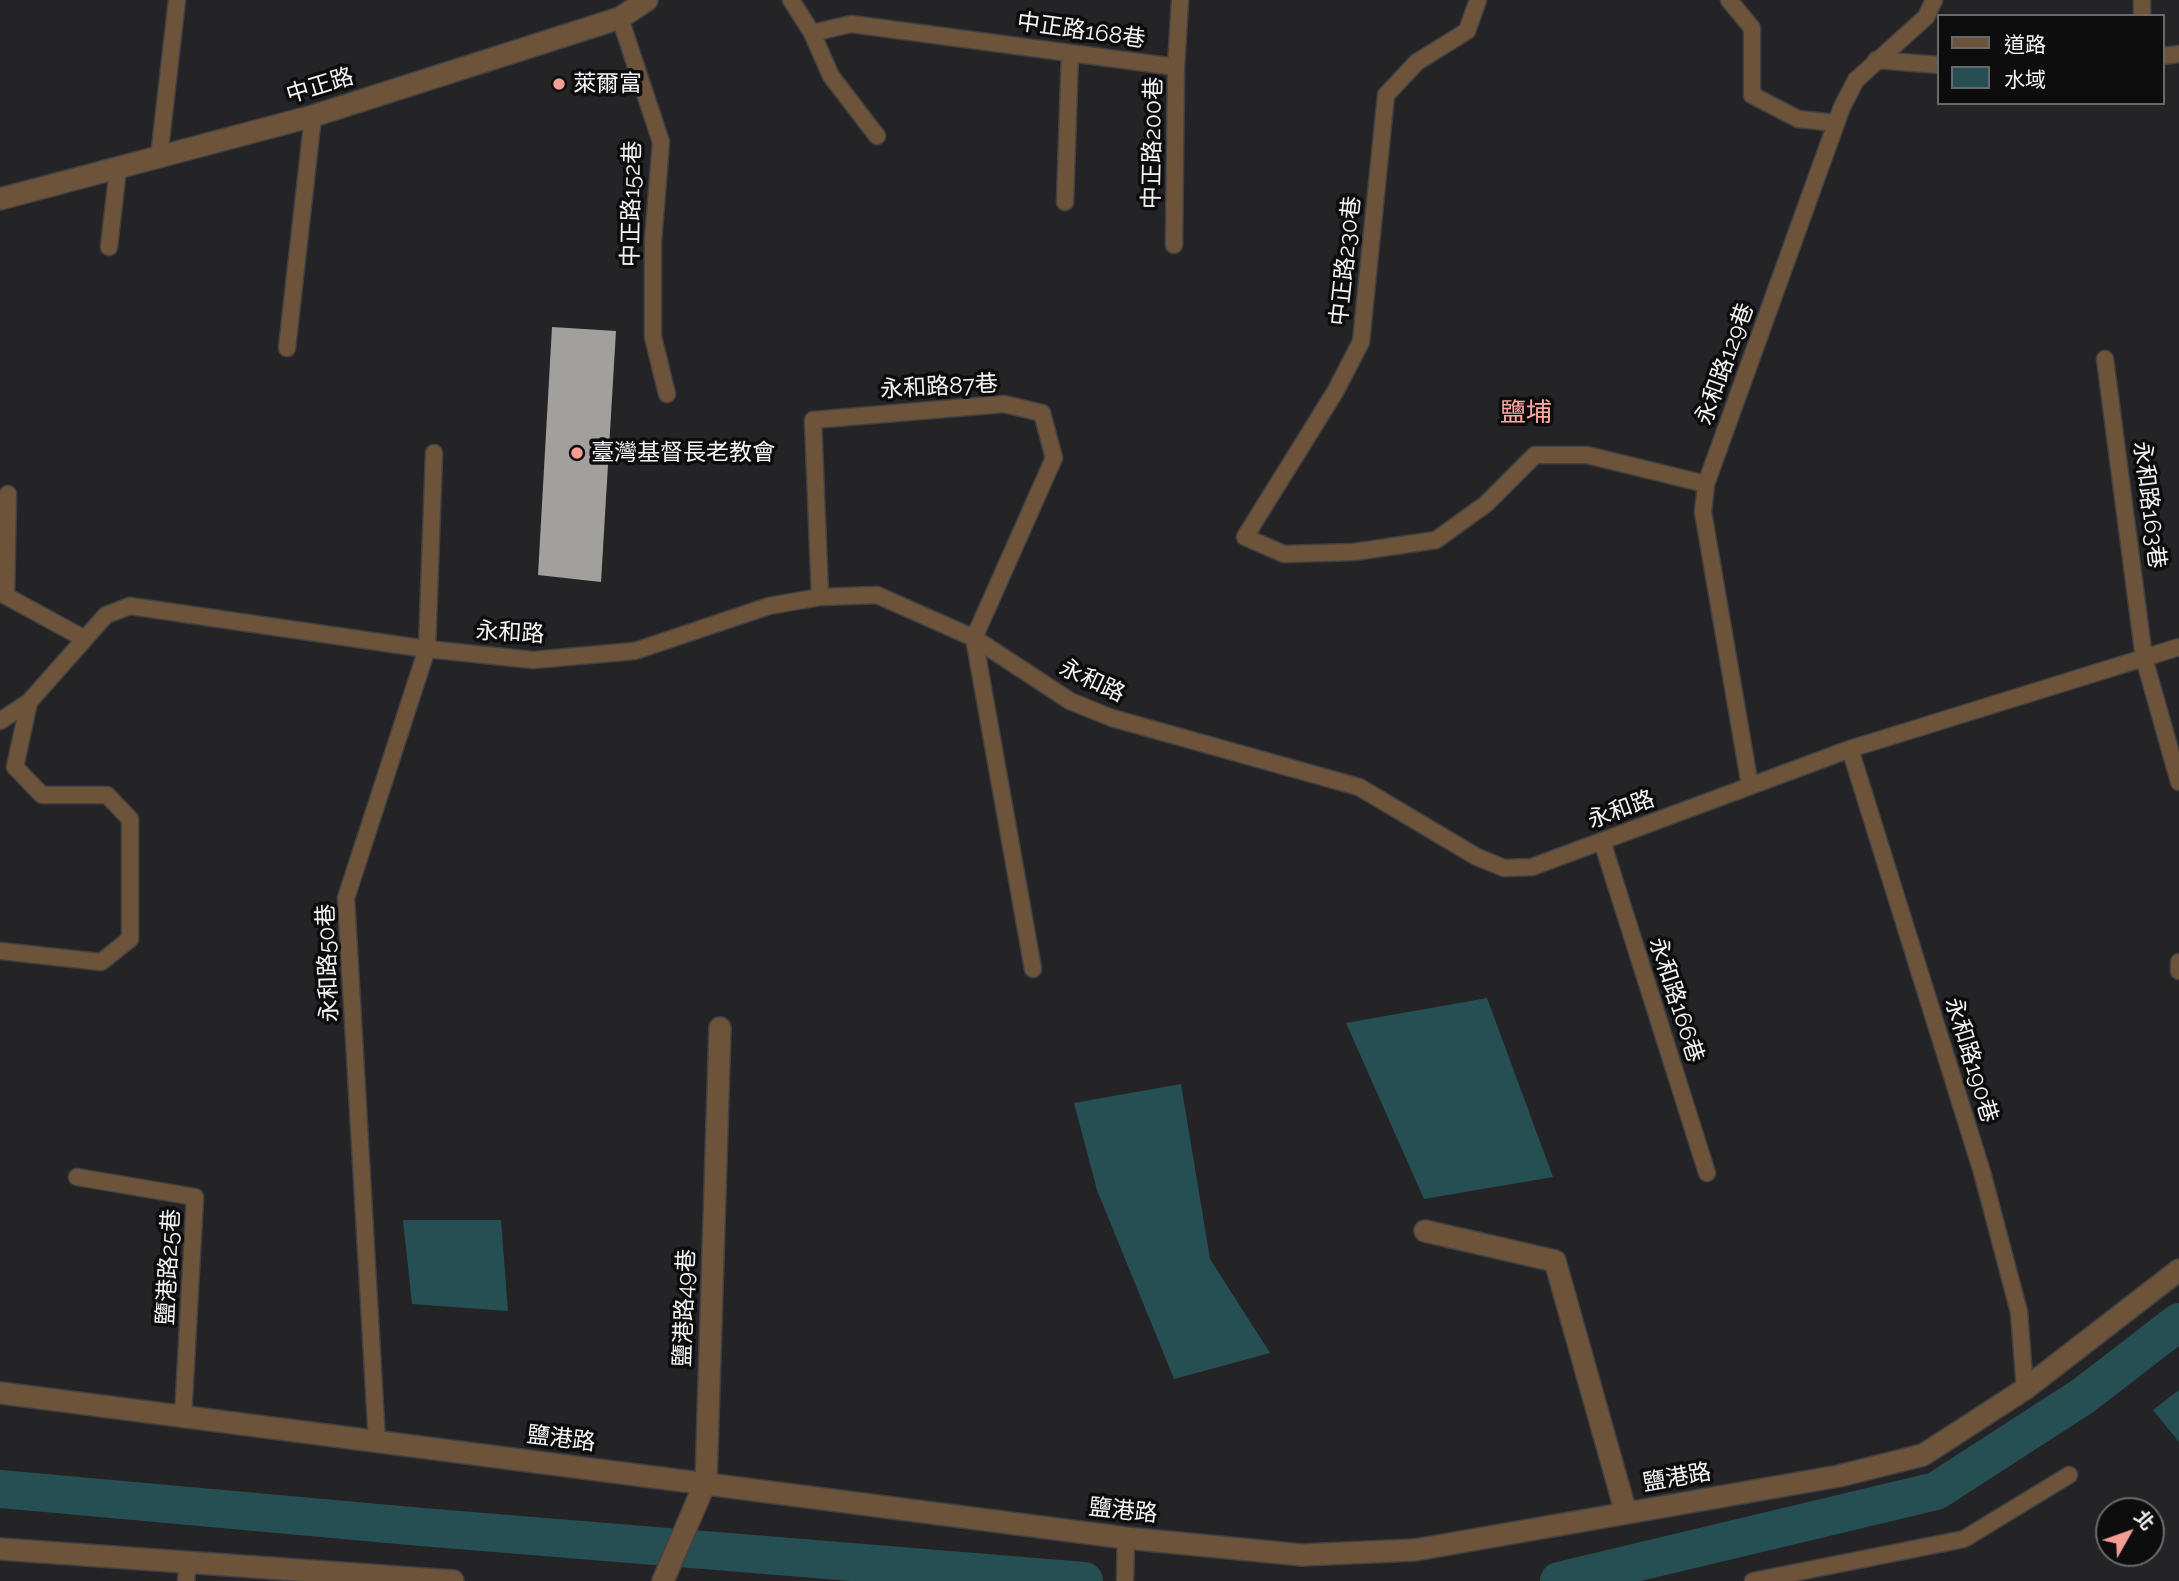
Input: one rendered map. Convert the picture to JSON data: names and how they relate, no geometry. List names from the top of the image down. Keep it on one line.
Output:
{"streets":{"street":["中正路","鹽港路49巷","鹽港路"],"lane":["中正路168巷","中正路200巷","中正路152巷","中正路230巷","永和路129巷","永和路87巷","永和路163巷","永和路","永和路50巷","永和路166巷","永和路190巷","鹽港路25巷"]},"crossings":[["中正路168巷","中正路200巷"],["中正路","中正路152巷"],["中正路230巷","永和路129巷"],["永和路129巷","永和路"],["永和路87巷","永和路"],["永和路163巷","永和路"],["永和路","永和路50巷"],["永和路","永和路166巷"],["永和路","永和路190巷"],["永和路50巷","鹽港路"],["永和路190巷","鹽港路"],["鹽港路25巷","鹽港路"],["鹽港路49巷","鹽港路"]],"districts":["鹽埔"],"places":["萊爾富","臺灣基督長老教會"],"legend":["道路","水域"],"north":"top right"}
